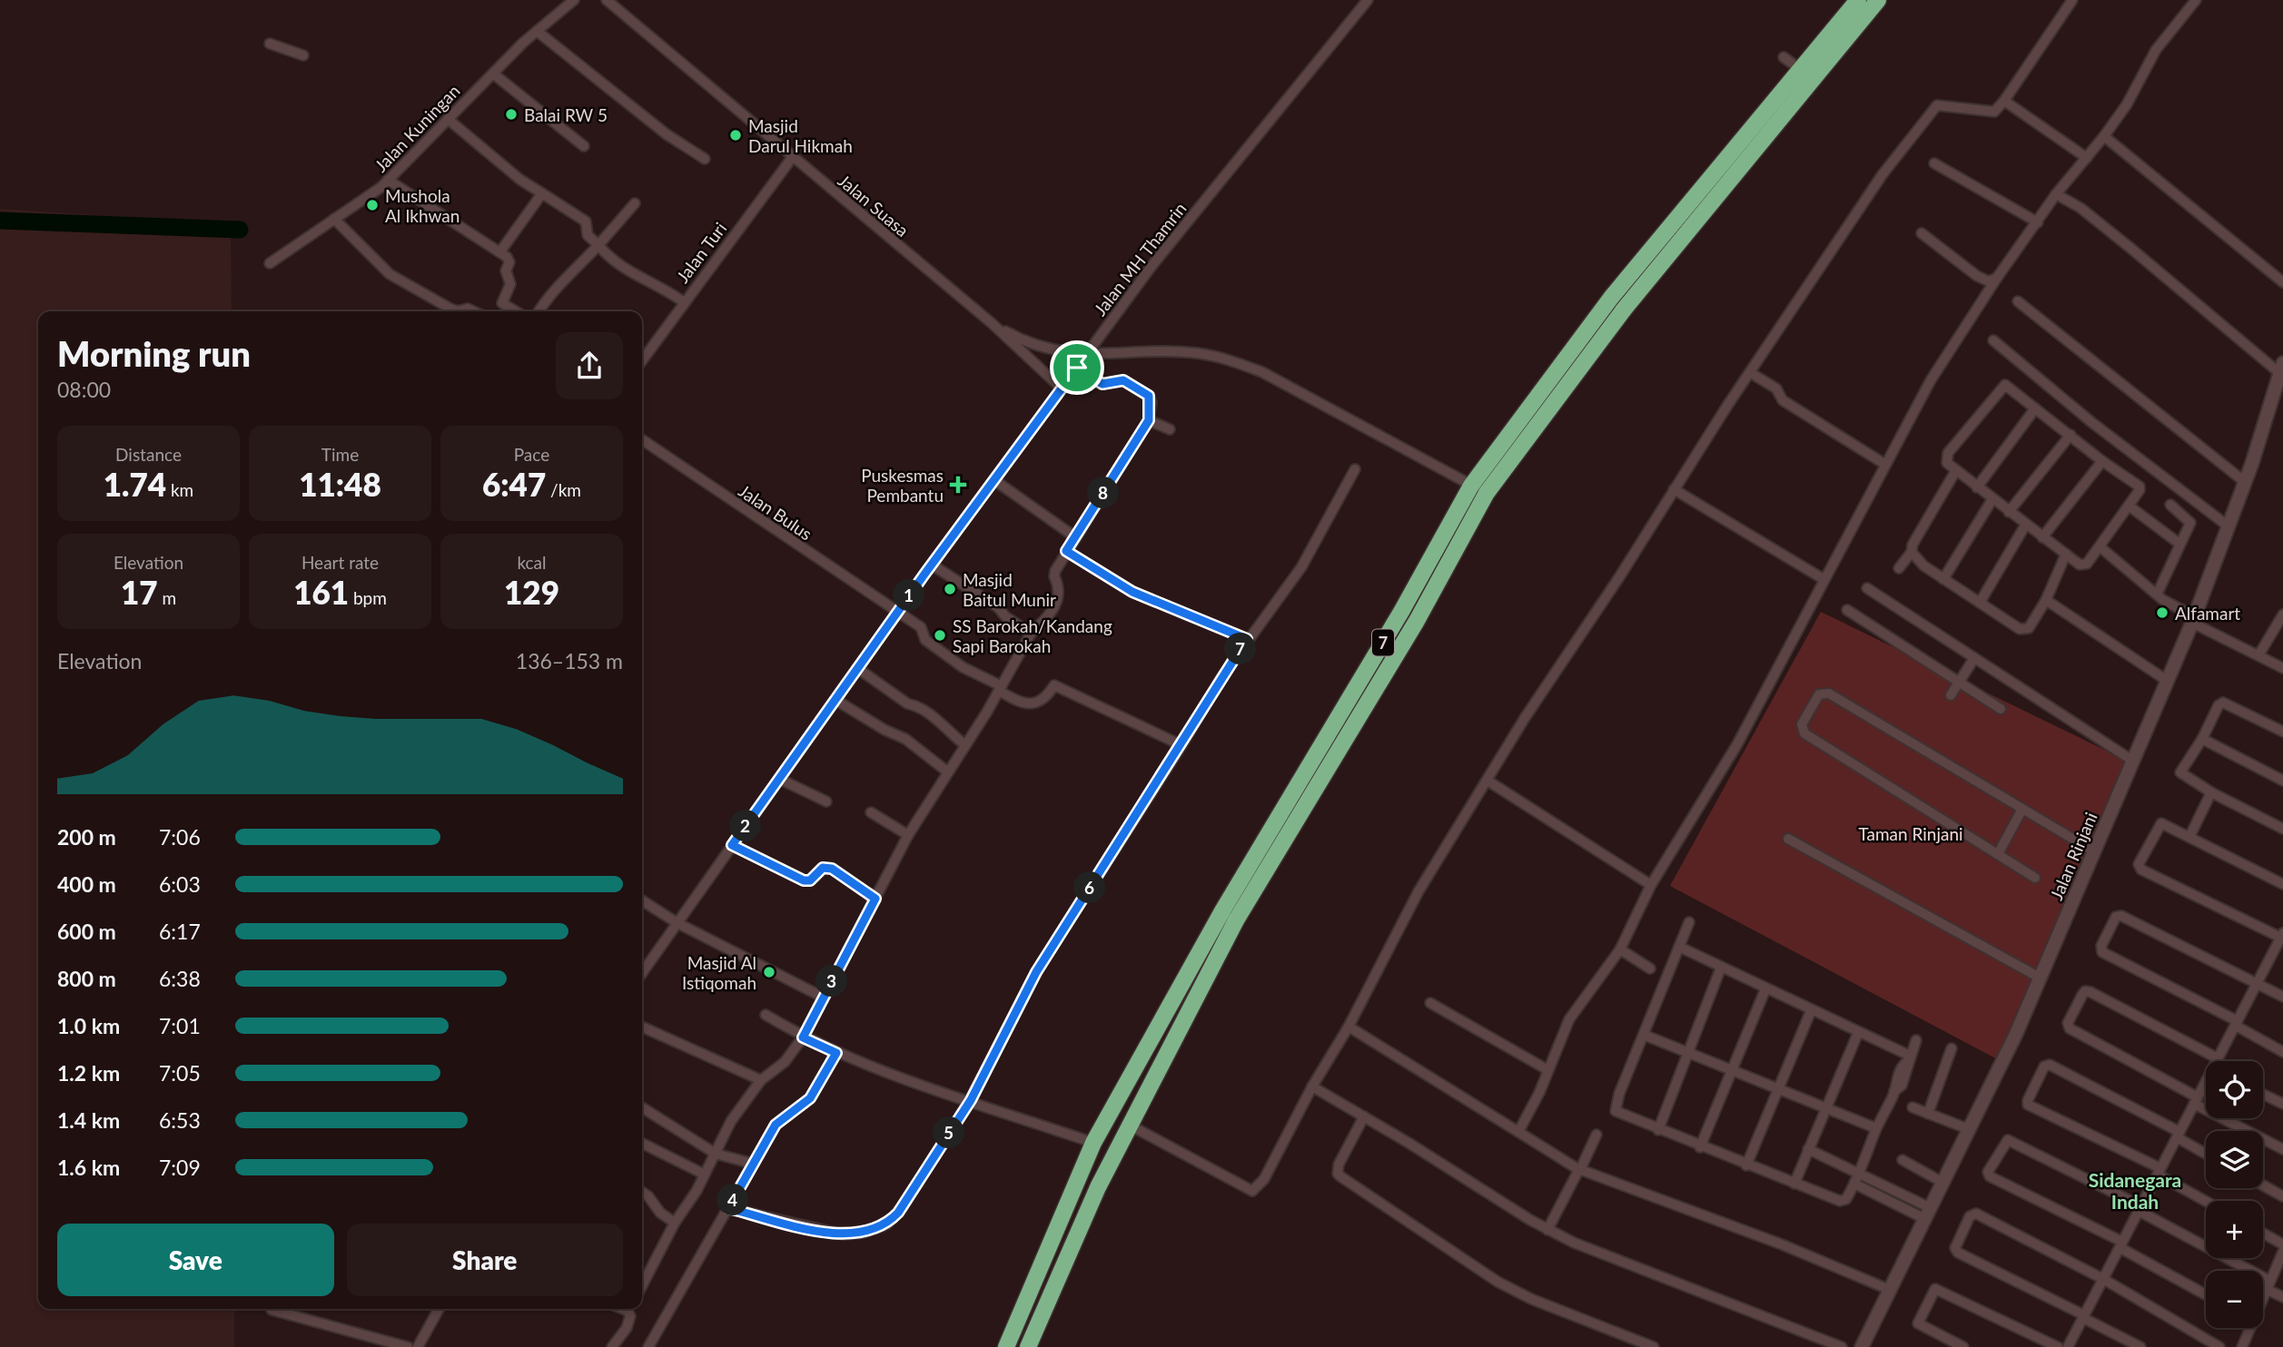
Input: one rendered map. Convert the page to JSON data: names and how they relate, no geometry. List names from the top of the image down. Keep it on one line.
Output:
{"streets":{"highway":["7"],"street":["Jalan Kuningan","Jalan Suasa","Jalan Turi","Jalan MH Thamrin","Jalan Bulus","Jalan Rinjani"]},"crossings":[["Jalan Suasa","Jalan Turi"],["Jalan Suasa","Jalan MH Thamrin"],["Jalan MH Thamrin","Jalan Bulus"]],"districts":["Sidanegara Indah"],"parks":["Taman Rinjani"],"places":{"other":["Balai RW 5","Masjid Darul Hikmah","Mushola Al Ikhwan","Masjid Baitul Munir","Alfamart","SS Barokah/Kandang Sapi Barokah","Masjid Al Istiqomah"],"health":["Puskesmas Pembantu"]},"page":{"heading":["Morning run","08:00"],"stats":[["Distance","1.74 km"],["Time","11:48"],["Pace","6:47 /km"],["Elevation","17 m"],["Heart rate","161 bpm"],["kcal","129"]],"pins":["8","1","7","2","6","3","5","4"],"chart":["Elevation","136–153 m"],"list":[{"name":"200 m","note":"7:06"},{"name":"400 m","note":"6:03"},{"name":"600 m","note":"6:17"},{"name":"800 m","note":"6:38"},{"name":"1.0 km","note":"7:01"},{"name":"1.2 km","note":"7:05"},{"name":"1.4 km","note":"6:53"},{"name":"1.6 km","note":"7:09"}],"map_buttons":["+","−"],"buttons":["Save","Share"]}}
